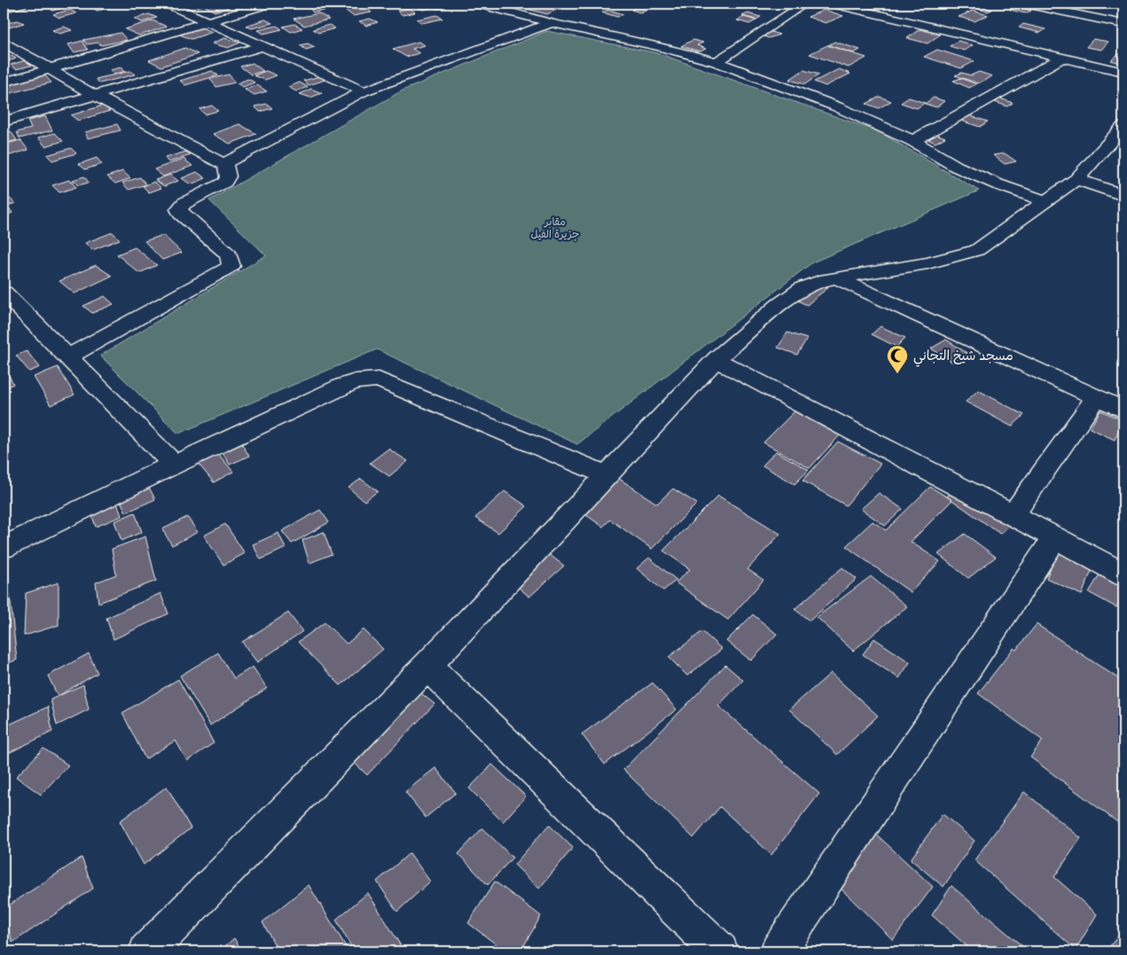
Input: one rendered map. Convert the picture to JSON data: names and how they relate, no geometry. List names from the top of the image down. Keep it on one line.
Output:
{"parks":["مقابر جزيرة الفيل"],"places":{"mosque":["مسجد شيخ التجاني"]}}
